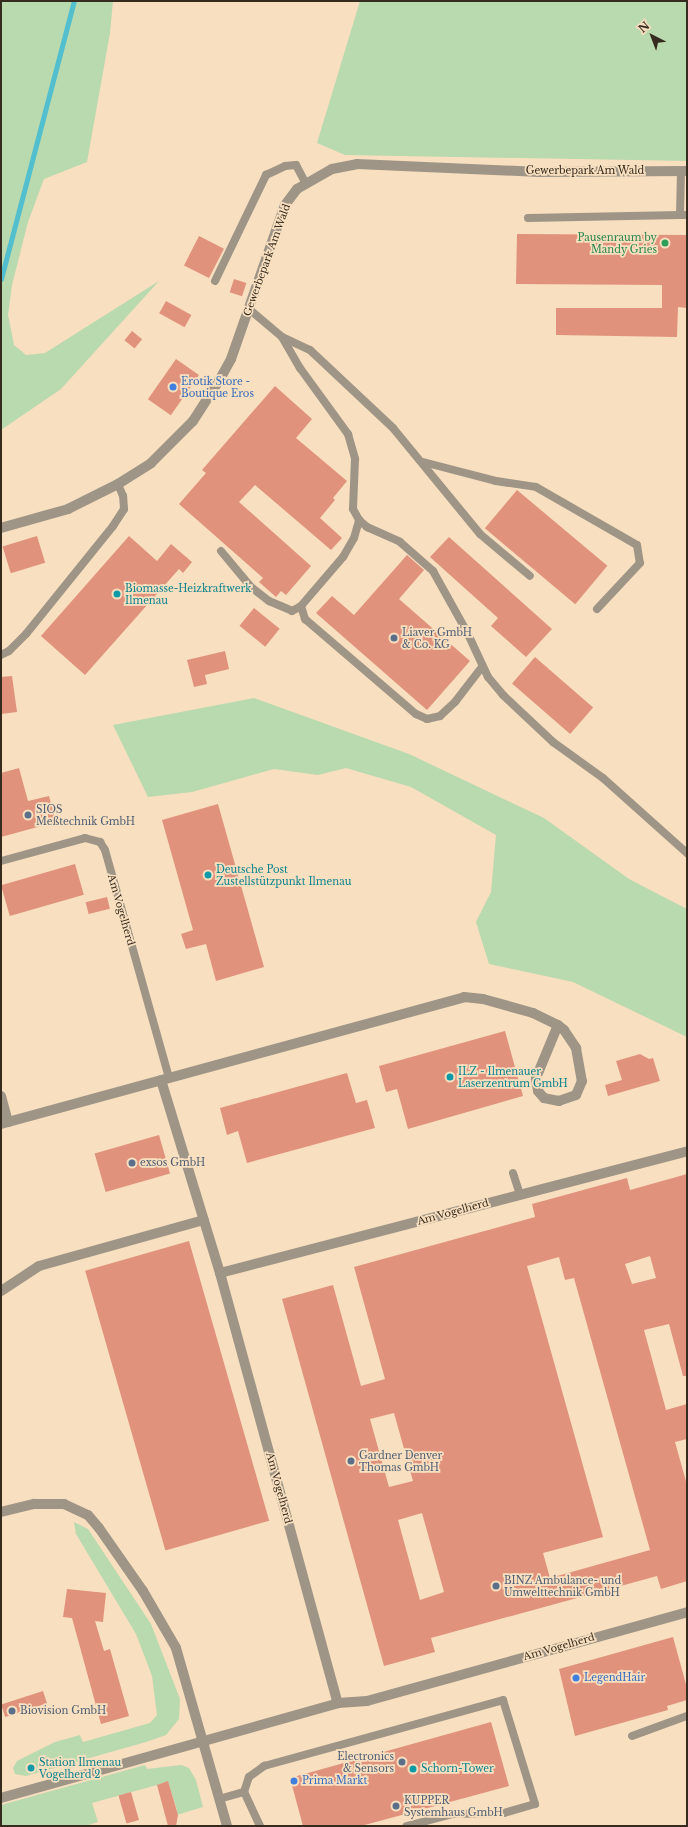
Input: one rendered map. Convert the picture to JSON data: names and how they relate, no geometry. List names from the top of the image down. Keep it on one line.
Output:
{"streets":{"street":["Gewerbepark Am Wald","Am Vogelherd"]},"places":["Pausenraum by Mandy Gries","Erotik Store - Boutique Eros","Biomasse-Heizkraftwerk Ilmenau","Liaver GmbH & Co. KG","SIOS Meßtechnik GmbH","Deutsche Post Zustellstützpunkt Ilmenau","ILZ - Ilmenauer Laserzentrum GmbH","exsos GmbH","Gardner Denver Thomas GmbH","BINZ Ambulance- und Umwelttechnik GmbH","LegendHair","Biovision GmbH","Electronics & Sensors","Station Ilmenau Vogelherd 2","Schorn-Tower","Prima Markt","KUPPER Systemhaus GmbH"],"north":"top left"}
